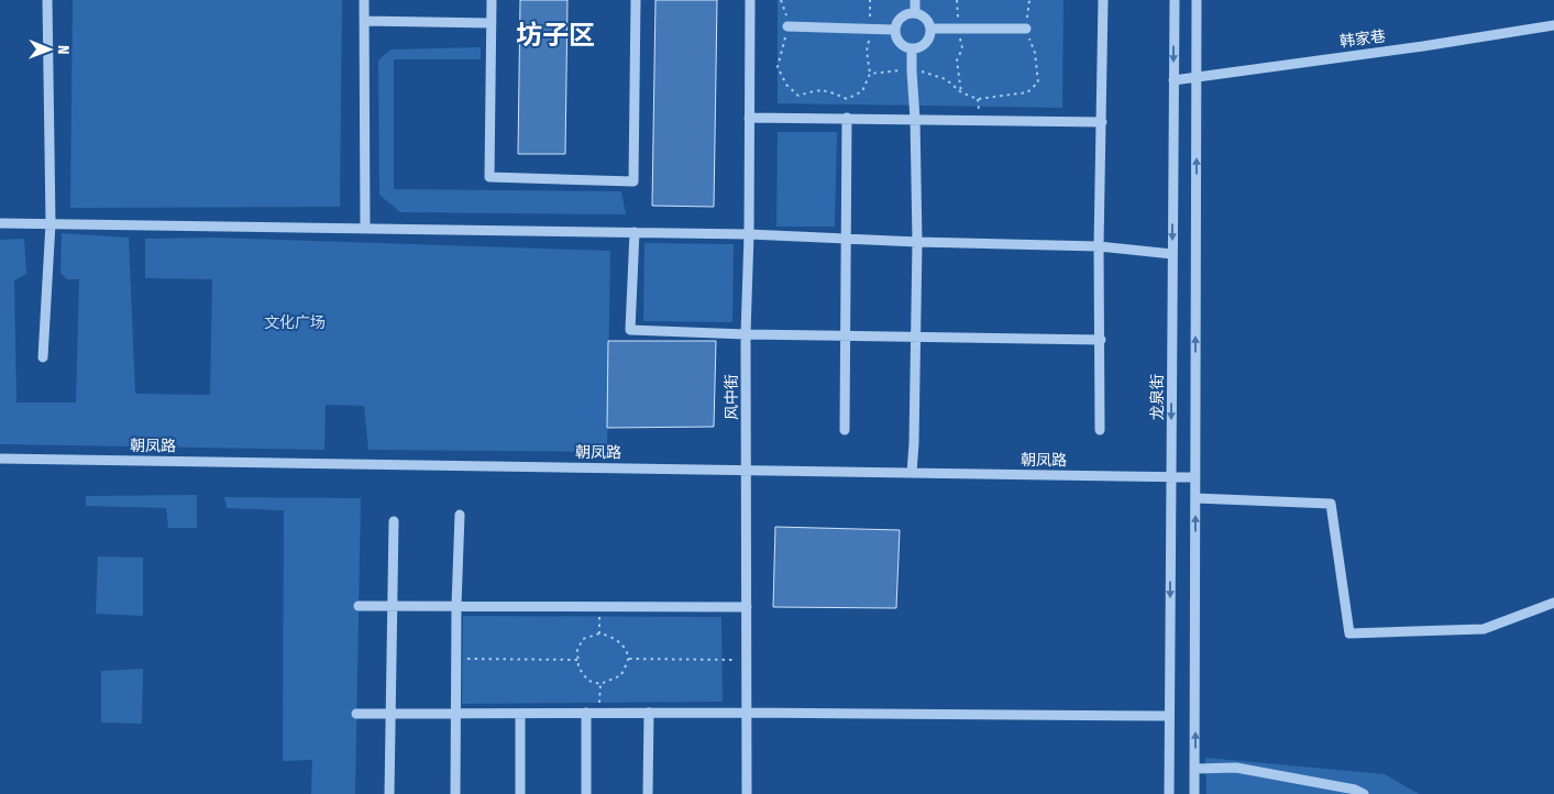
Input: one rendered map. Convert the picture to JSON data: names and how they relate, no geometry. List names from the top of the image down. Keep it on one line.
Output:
{"streets":{"street":["韩家巷","风中街","龙泉街","朝凤路"]},"crossings":[["韩家巷","龙泉街"],["风中街","朝凤路"],["龙泉街","朝凤路"]],"districts":["坊子区"],"parks":["文化广场"],"north":"right"}
